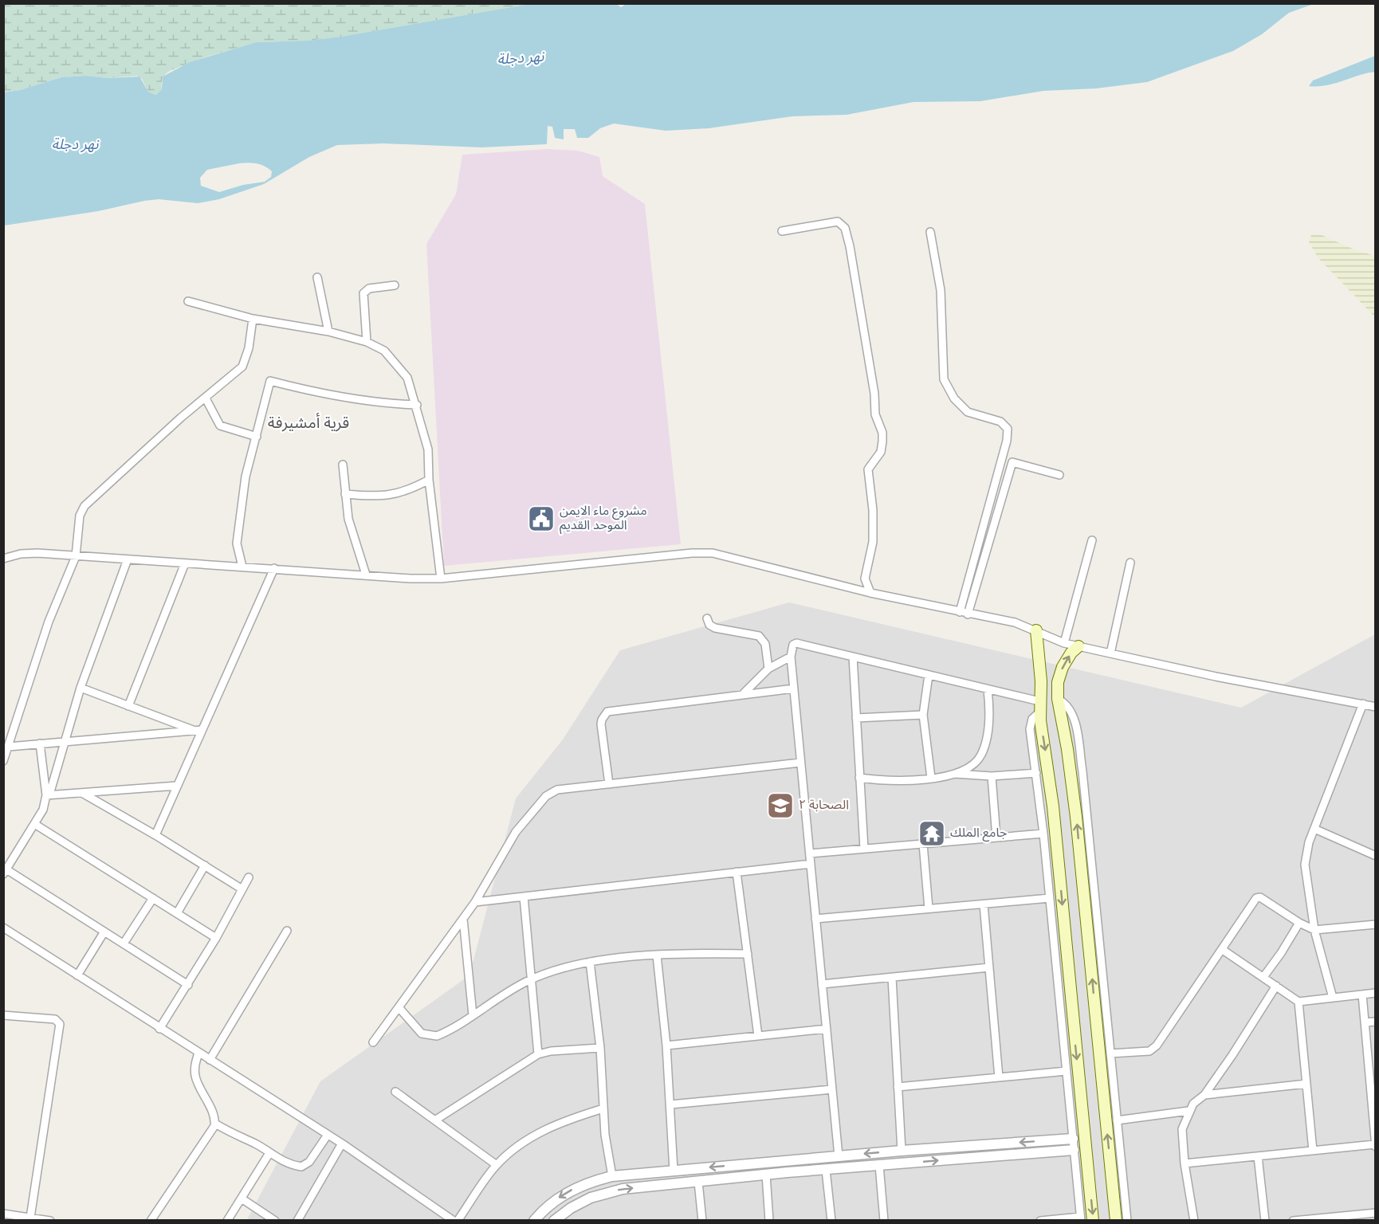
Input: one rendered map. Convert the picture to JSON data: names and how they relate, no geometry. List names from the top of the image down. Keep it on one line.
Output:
{"districts":["قرية أمشيرفة"],"water":["نهر دجلة"],"places":{"public building":["مشروع ماء الايمن الموحد القديم"],"school or university":["الصحابة ٢"],"temple":["جامع الملك"]}}
